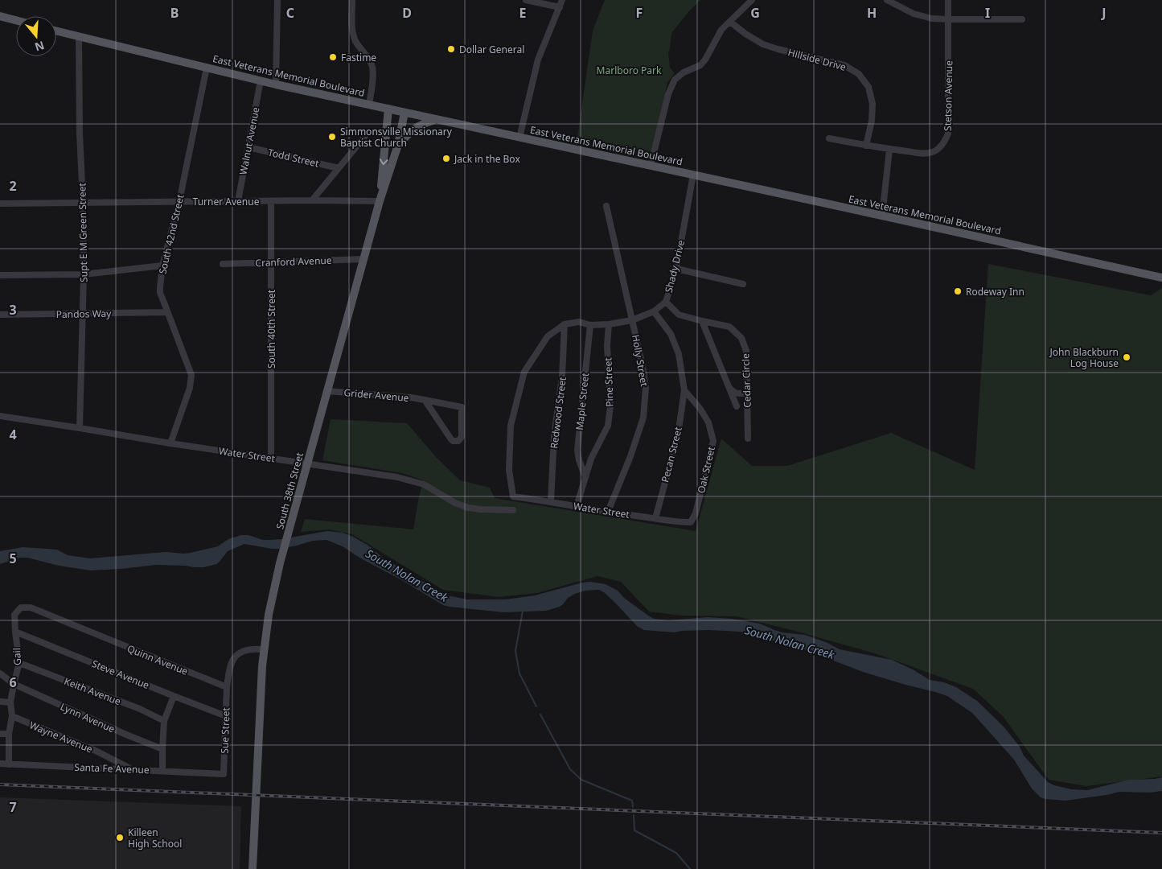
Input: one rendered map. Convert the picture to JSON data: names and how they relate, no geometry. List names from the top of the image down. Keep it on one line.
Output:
{"streets":{"main road":["East Veterans Memorial Boulevard","South 38th Street"],"street":["Hillside Drive","Stetson Avenue","Walnut Avenue","Todd Street","Turner Avenue","Supt E M Green Street","South 42nd Street","Cranford Avenue","Shady Drive","Pandos Way","South 40th Street","Holly Street","Cedar Circle","Pine Street","Grider Avenue","Maple Street","Redwood Street","Water Street","Pecan Street","Oak Street","Gail","Quinn Avenue","Steve Avenue","Keith Avenue","Lynn Avenue","Sue Street","Wayne Avenue","Santa Fe Avenue"]},"crossings":[["Hillside Drive","Stetson Avenue"],["East Veterans Memorial Boulevard","Walnut Avenue"],["East Veterans Memorial Boulevard","Supt E M Green Street"],["East Veterans Memorial Boulevard","South 42nd Street"],["East Veterans Memorial Boulevard","Shady Drive"],["East Veterans Memorial Boulevard","South 38th Street"],["Walnut Avenue","Todd Street"],["Walnut Avenue","Turner Avenue"],["Turner Avenue","Supt E M Green Street"],["Turner Avenue","South 42nd Street"],["Turner Avenue","South 40th Street"],["Turner Avenue","South 38th Street"],["Supt E M Green Street","Pandos Way"],["Supt E M Green Street","Water Street"],["South 42nd Street","Pandos Way"],["South 42nd Street","Water Street"],["Cranford Avenue","South 40th Street"],["Cranford Avenue","South 38th Street"],["Shady Drive","Holly Street"],["Shady Drive","Cedar Circle"],["Shady Drive","Pine Street"],["Shady Drive","Maple Street"],["Shady Drive","Redwood Street"],["Shady Drive","Water Street"],["South 40th Street","Water Street"],["Holly Street","Water Street"],["Pine Street","Maple Street"],["Pine Street","Water Street"],["Grider Avenue","South 38th Street"],["Redwood Street","Water Street"],["Water Street","Pecan Street"],["Water Street","Oak Street"],["Water Street","South 38th Street"],["Pecan Street","Oak Street"],["Gail","Quinn Avenue"],["Gail","Steve Avenue"],["Gail","Keith Avenue"],["Gail","Lynn Avenue"],["Gail","Wayne Avenue"],["Gail","Santa Fe Avenue"],["Quinn Avenue","Sue Street"],["Steve Avenue","Sue Street"],["Sue Street","Santa Fe Avenue"],["Wayne Avenue","Santa Fe Avenue"]],"water":["South Nolan Creek"],"parks":["Marlboro Park"],"places":["Dollar General","Fastime","Simmonsville Missionary Baptist Church","Jack in the Box","Rodeway Inn","John Blackburn Log House","Killeen High School"],"north":"bottom","grid":{"columns":["B","C","D","E","F","G","H","I","J"],"rows":["2","3","4","5","6","7"]}}
